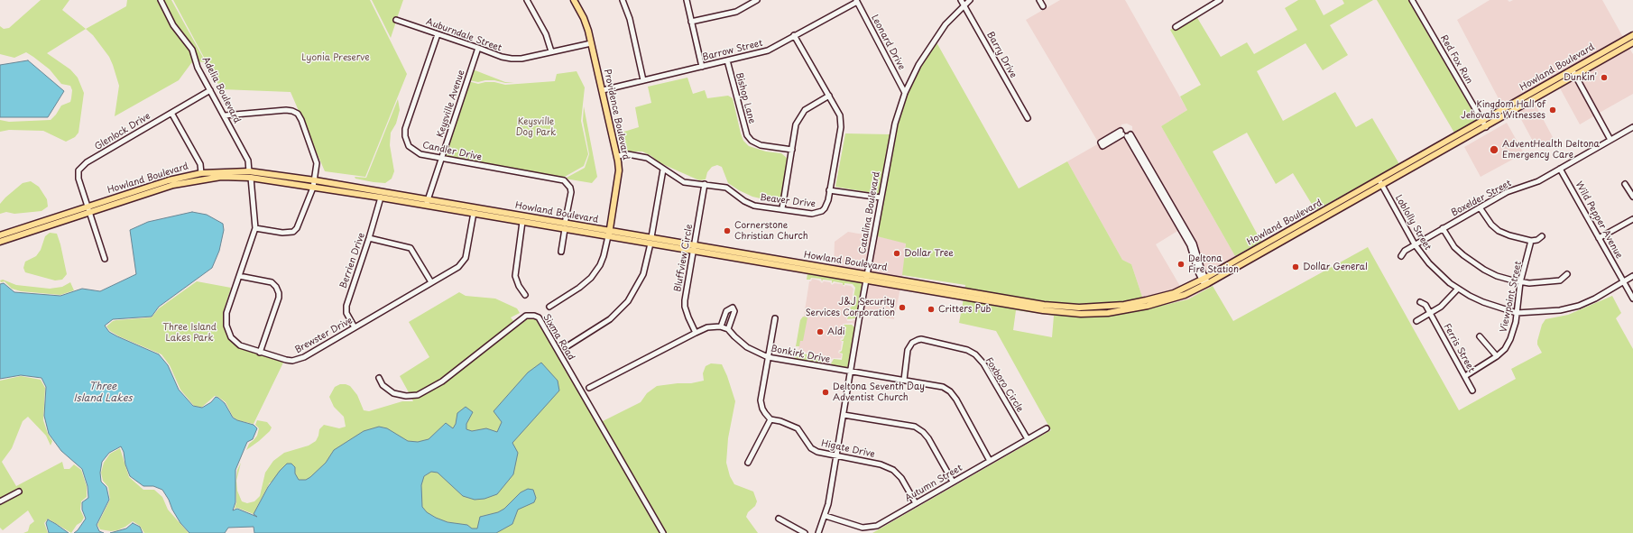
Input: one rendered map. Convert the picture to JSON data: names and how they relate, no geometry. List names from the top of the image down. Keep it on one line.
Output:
{"streets":{"main road":["Howland Boulevard","Providence Boulevard"],"street":["Auburndale Street","Leonard Drive","Barrow Street","Barry Drive","Red Fox Run","Adelia Boulevard","Bishop Lane","Keysville Avenue","Glenlock Drive","Candler Drive","Boxelder Street","Beaver Drive","Catalina Boulevard","Wild Pepper Avenue","Loblolly Street","Bluffview Circle","Berrien Drive","Viewpoint Street","Brewster Drive","Sixma Road","Ferris Street","Bonkirk Drive","Foxboro Circle","Higate Drive","Autumn Street"]},"crossings":[["Auburndale Street","Keysville Avenue"],["Auburndale Street","Providence Boulevard"],["Auburndale Street","Candler Drive"],["Leonard Drive","Barrow Street"],["Leonard Drive","Catalina Boulevard"],["Barrow Street","Bishop Lane"],["Barrow Street","Providence Boulevard"],["Barrow Street","Beaver Drive"],["Barry Drive","Catalina Boulevard"],["Red Fox Run","Howland Boulevard"],["Howland Boulevard","Adelia Boulevard"],["Howland Boulevard","Keysville Avenue"],["Howland Boulevard","Providence Boulevard"],["Howland Boulevard","Glenlock Drive"],["Howland Boulevard","Candler Drive"],["Howland Boulevard","Catalina Boulevard"],["Howland Boulevard","Loblolly Street"],["Howland Boulevard","Bluffview Circle"],["Howland Boulevard","Berrien Drive"],["Howland Boulevard","Brewster Drive"],["Adelia Boulevard","Glenlock Drive"],["Adelia Boulevard","Brewster Drive"],["Keysville Avenue","Candler Drive"],["Providence Boulevard","Beaver Drive"],["Boxelder Street","Wild Pepper Avenue"],["Boxelder Street","Loblolly Street"],["Beaver Drive","Bluffview Circle"],["Catalina Boulevard","Bonkirk Drive"],["Catalina Boulevard","Higate Drive"],["Catalina Boulevard","Autumn Street"],["Wild Pepper Avenue","Loblolly Street"],["Loblolly Street","Viewpoint Street"],["Berrien Drive","Brewster Drive"],["Viewpoint Street","Ferris Street"],["Bonkirk Drive","Foxboro Circle"],["Bonkirk Drive","Autumn Street"],["Foxboro Circle","Autumn Street"],["Higate Drive","Autumn Street"]],"water":["Three Island Lakes"],"parks":["Lyonia Preserve","Keysville Dog Park","Three Island Lakes Park"],"places":["Dunkin'","Kingdom Hall of Jehovahs Witnesses","AdventHealth Deltona Emergency Care","Cornerstone Christian Church","Dollar Tree","Deltona Fire Station","Dollar General","J&J Security Services Corporation","Critters Pub","Aldi","Deltona Seventh Day Adventist Church"]}
